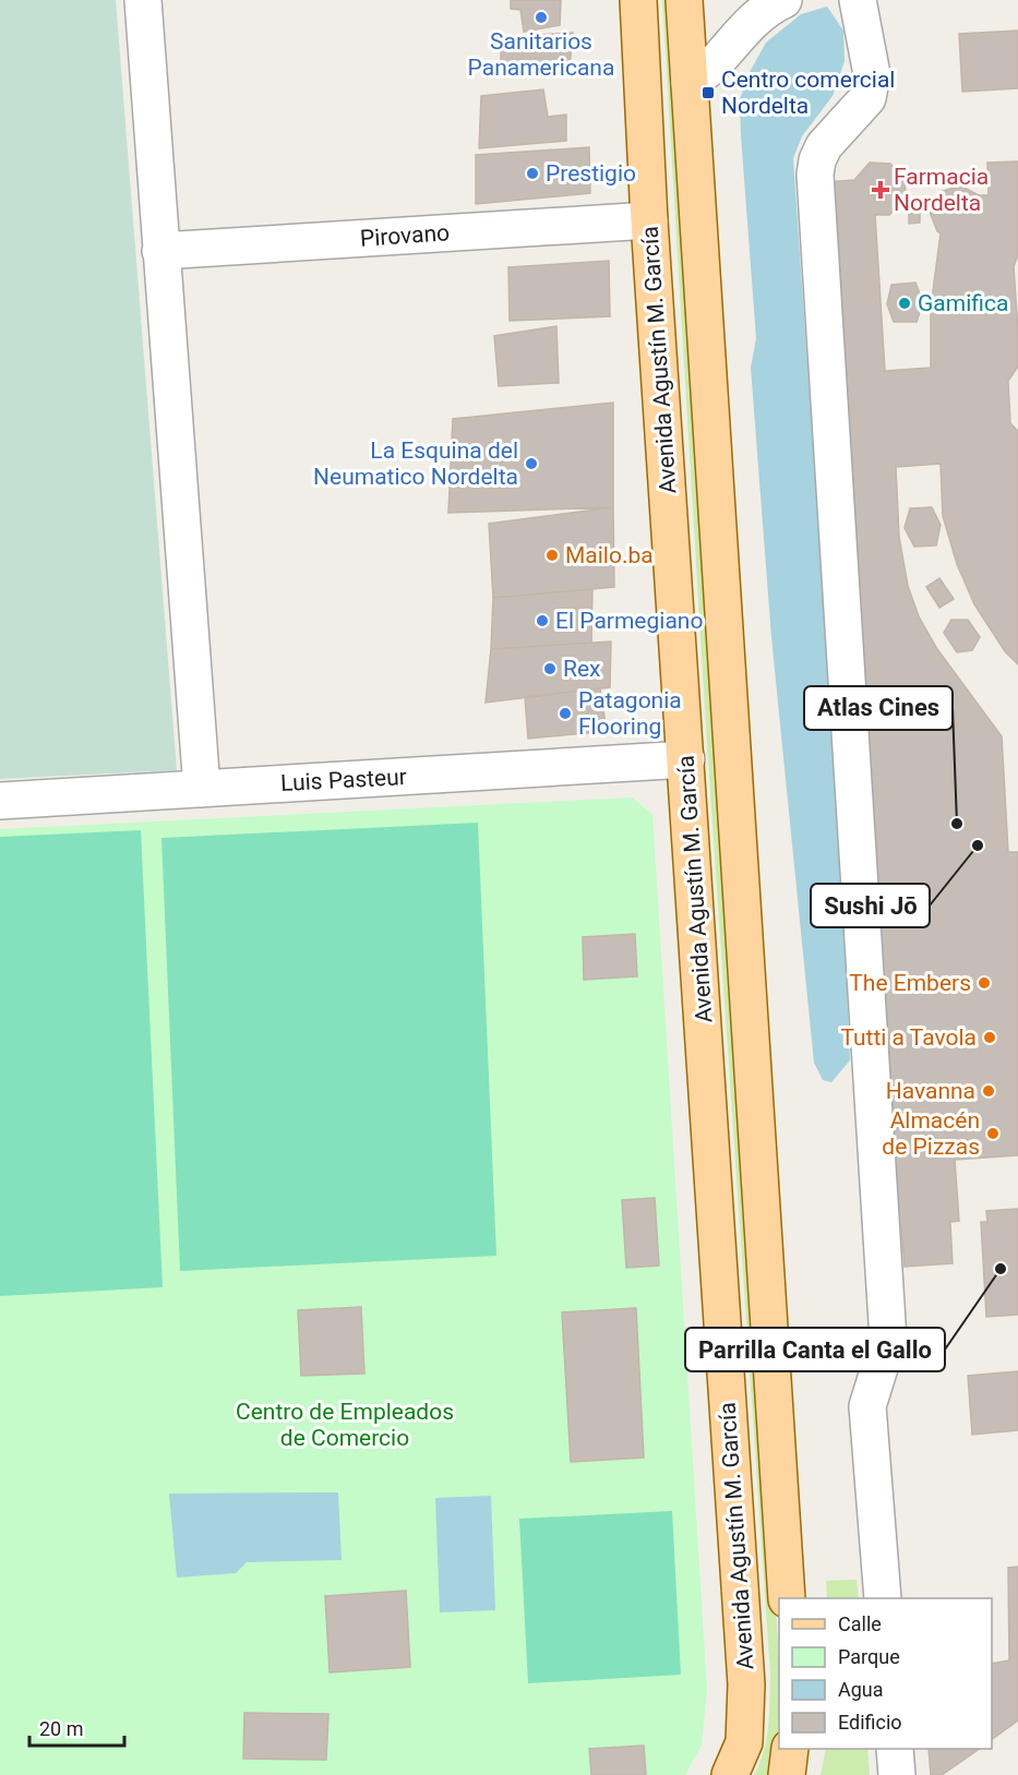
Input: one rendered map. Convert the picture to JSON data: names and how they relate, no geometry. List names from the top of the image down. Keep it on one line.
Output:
{"streets":{"main road":["Avenida Agustín M. García"],"street":["Pirovano","Luis Pasteur"]},"crossings":[["Pirovano","Avenida Agustín M. García"],["Avenida Agustín M. García","Luis Pasteur"]],"parks":["Centro de Empleados de Comercio"],"places":{"other":["Sanitarios Panamericana","Prestigio","Gamifica","La Esquina del Neumatico Nordelta","Mailo.ba","El Parmegiano","Rex","Patagonia Flooring","Atlas Cines","Sushi Jō","The Embers","Tutti a Tavola","Havanna","Almacén de Pizzas","Parrilla Canta el Gallo"],"transit":["Centro comercial Nordelta"],"health":["Farmacia Nordelta"]},"legend":["Calle","Parque","Agua","Edificio"],"scale_bar":"20 m"}
